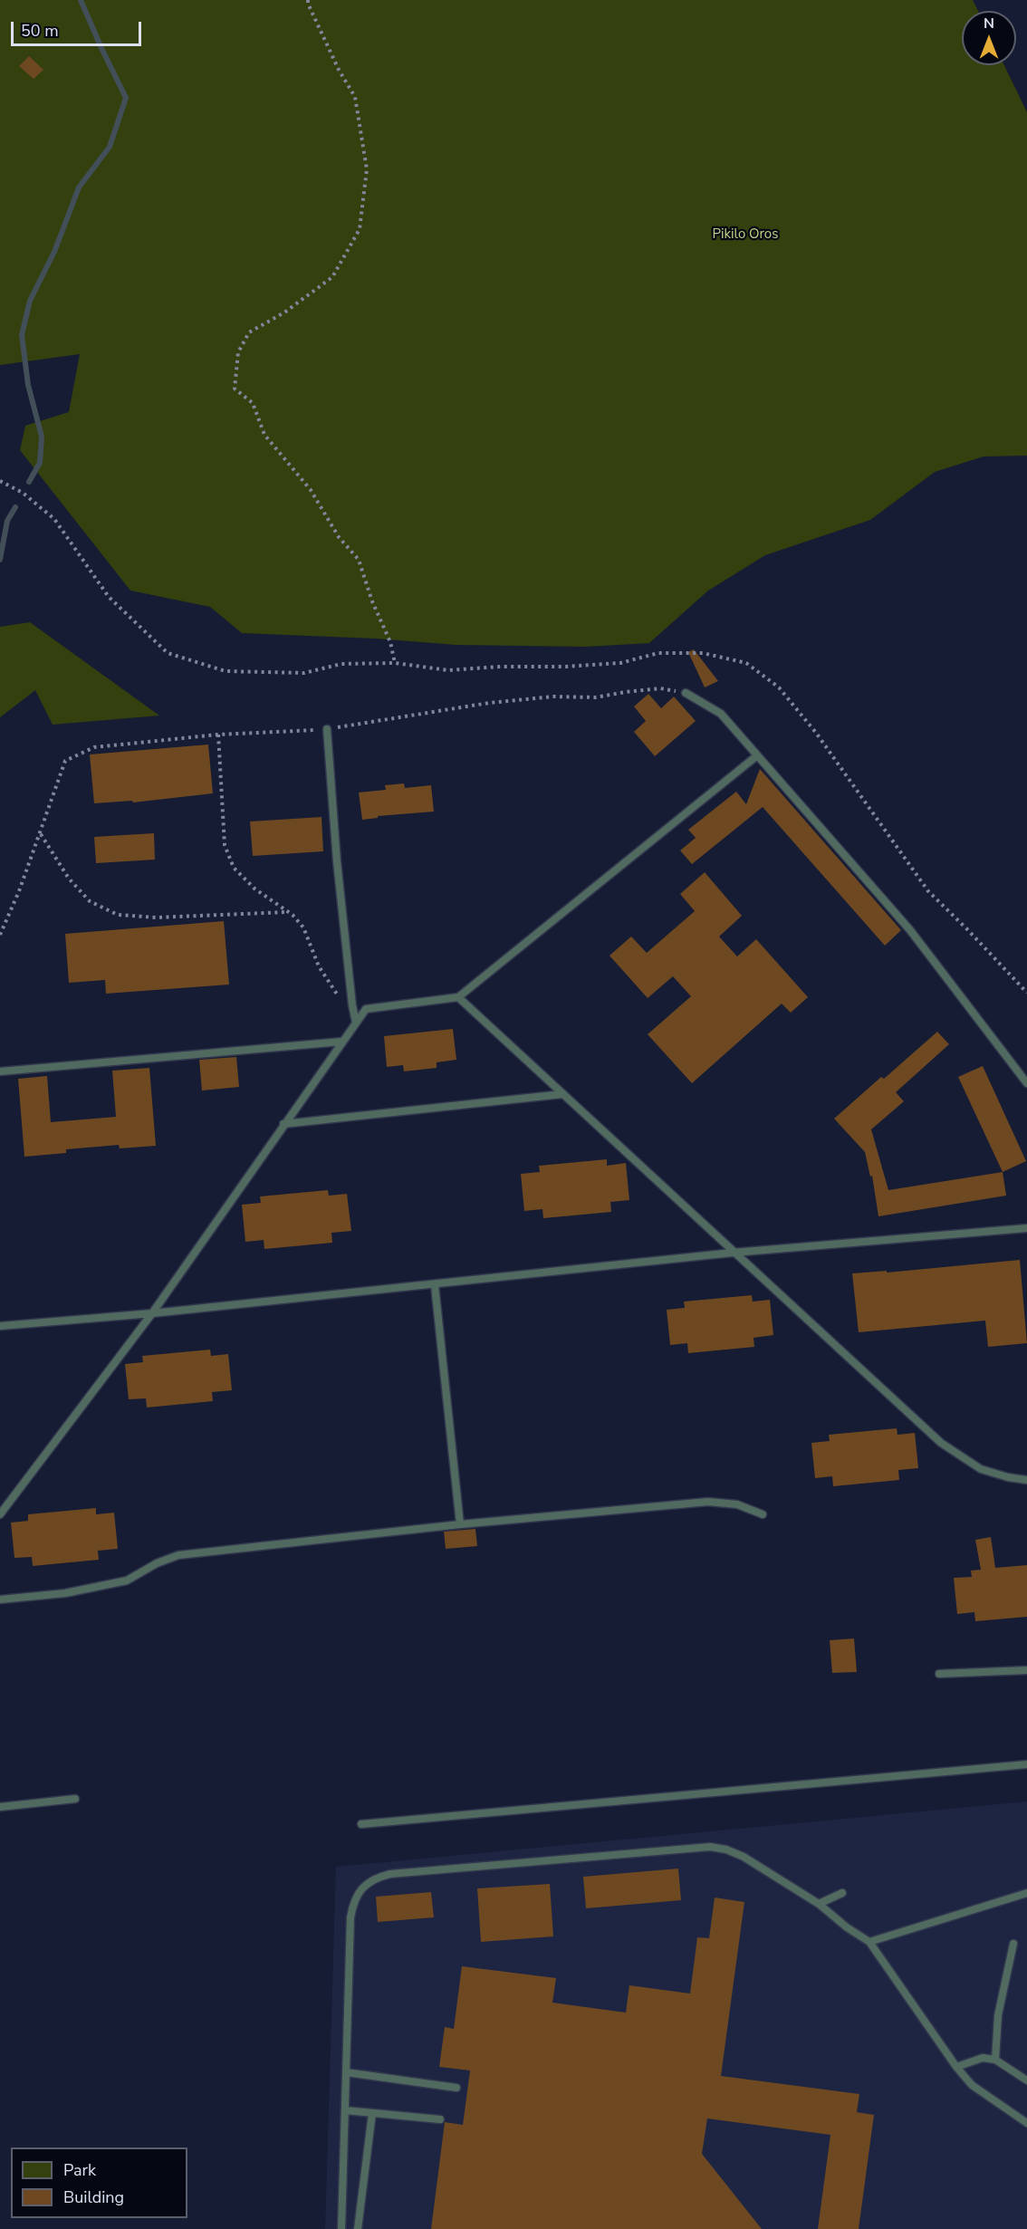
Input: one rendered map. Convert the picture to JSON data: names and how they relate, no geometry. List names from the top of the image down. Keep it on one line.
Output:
{"parks":["Pikilo Oros"],"legend":["Park","Building"],"scale_bar":"50 m","north":"top"}
